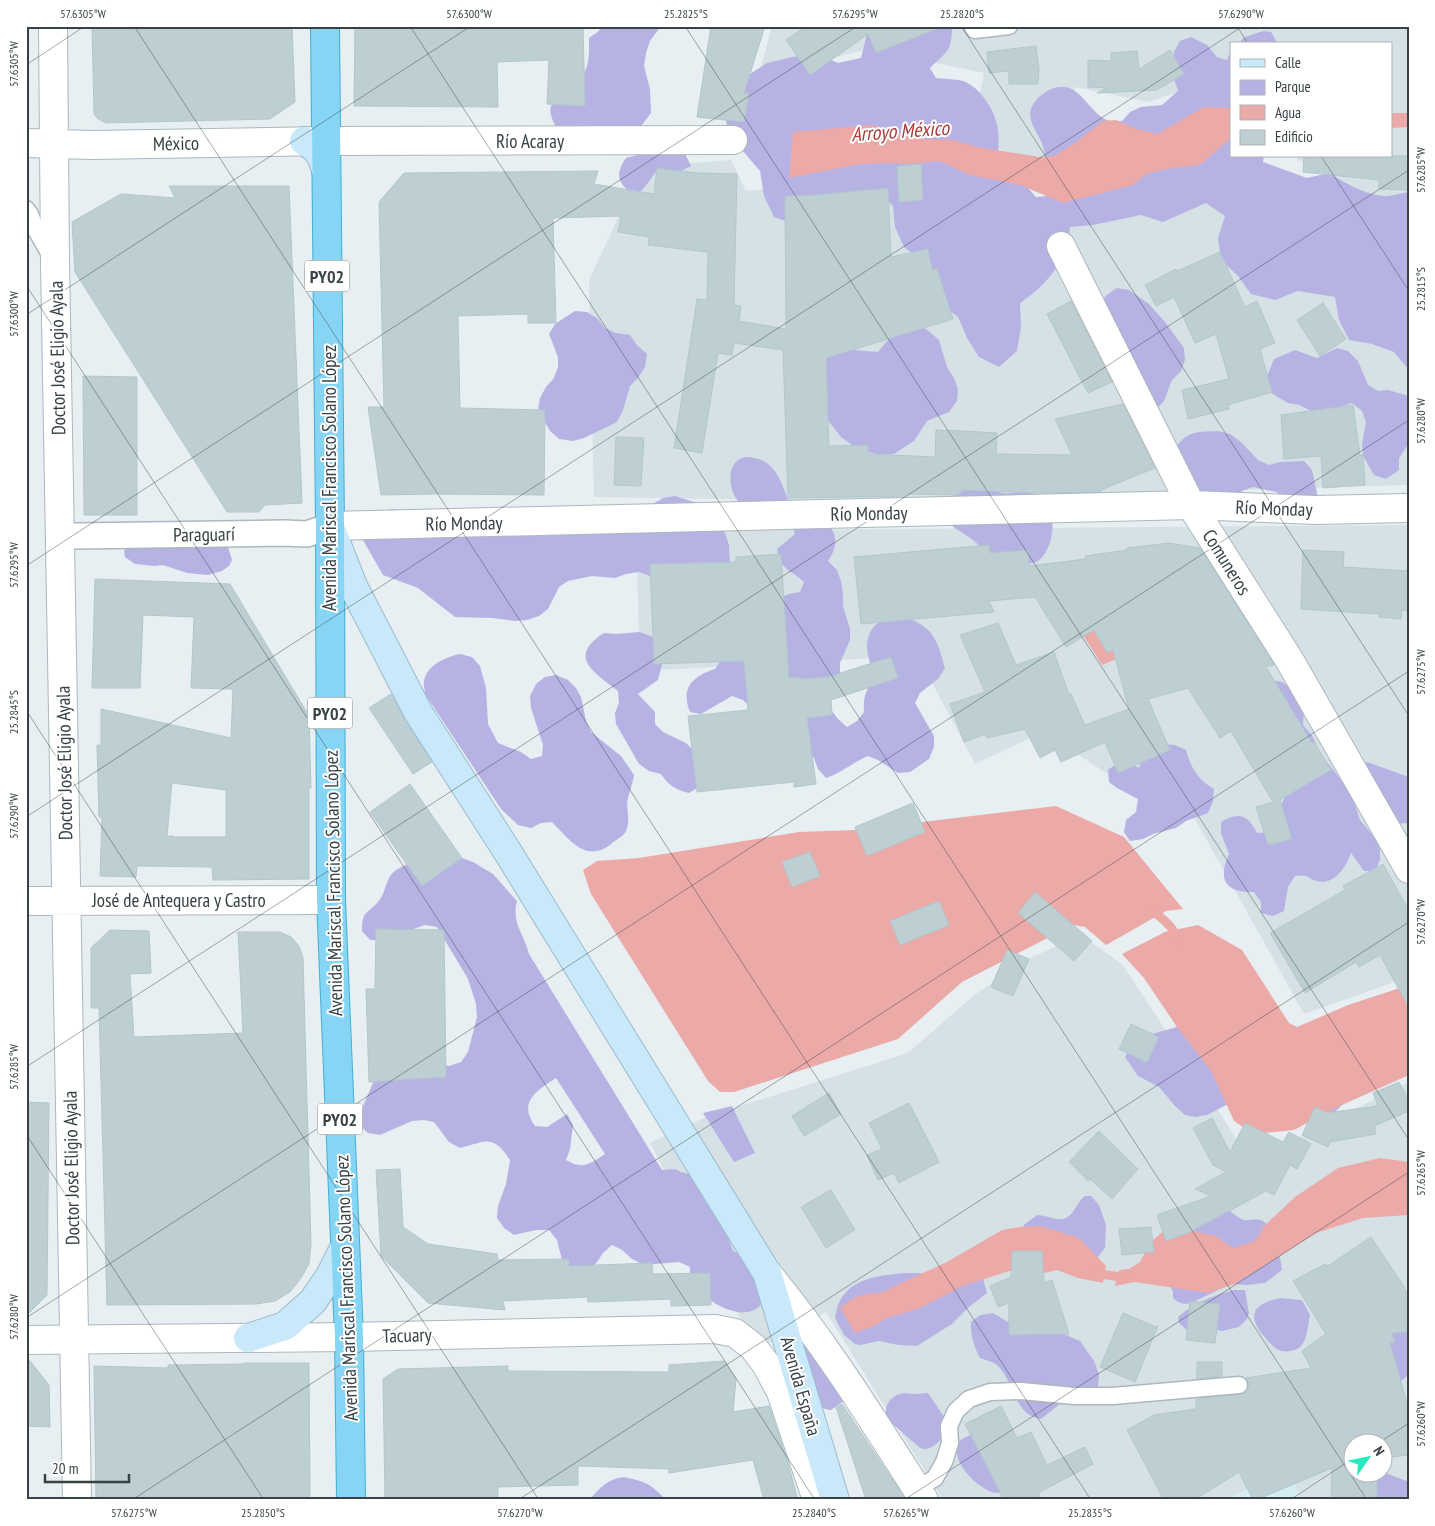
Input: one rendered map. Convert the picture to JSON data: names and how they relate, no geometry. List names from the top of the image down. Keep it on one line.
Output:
{"streets":{"highway":["PY02","Avenida Mariscal Francisco Solano López"],"main road":["Avenida España"],"street":["Río Acaray","México","Doctor José Eligio Ayala","Río Monday","Paraguarí","Comuneros","José de Antequera y Castro","Tacuary"]},"crossings":[["Río Acaray","México"],["Río Acaray","Avenida Mariscal Francisco Solano López"],["México","Doctor José Eligio Ayala"],["México","Avenida Mariscal Francisco Solano López"],["PY02","Avenida Mariscal Francisco Solano López"],["PY02","Río Monday"],["PY02","Paraguarí"],["PY02","Avenida España"],["Doctor José Eligio Ayala","José de Antequera y Castro"],["Doctor José Eligio Ayala","Tacuary"],["Avenida Mariscal Francisco Solano López","Río Monday"],["Avenida Mariscal Francisco Solano López","Paraguarí"],["Avenida Mariscal Francisco Solano López","José de Antequera y Castro"],["Avenida Mariscal Francisco Solano López","Tacuary"],["Río Monday","Paraguarí"],["Río Monday","Comuneros"]],"water":["Arroyo México"],"legend":["Calle","Parque","Agua","Edificio"],"scale_bar":"20 m","north":"top right","coordinates":["57.6305°W","57.6300°W","25.2825°S","57.6295°W","25.2820°S","57.6290°W","57.6285°W","25.2815°S","57.6280°W","57.6275°W","25.2845°S","57.6270°W","57.6265°W","57.6260°W","25.2850°S","25.2840°S","25.2835°S"]}
